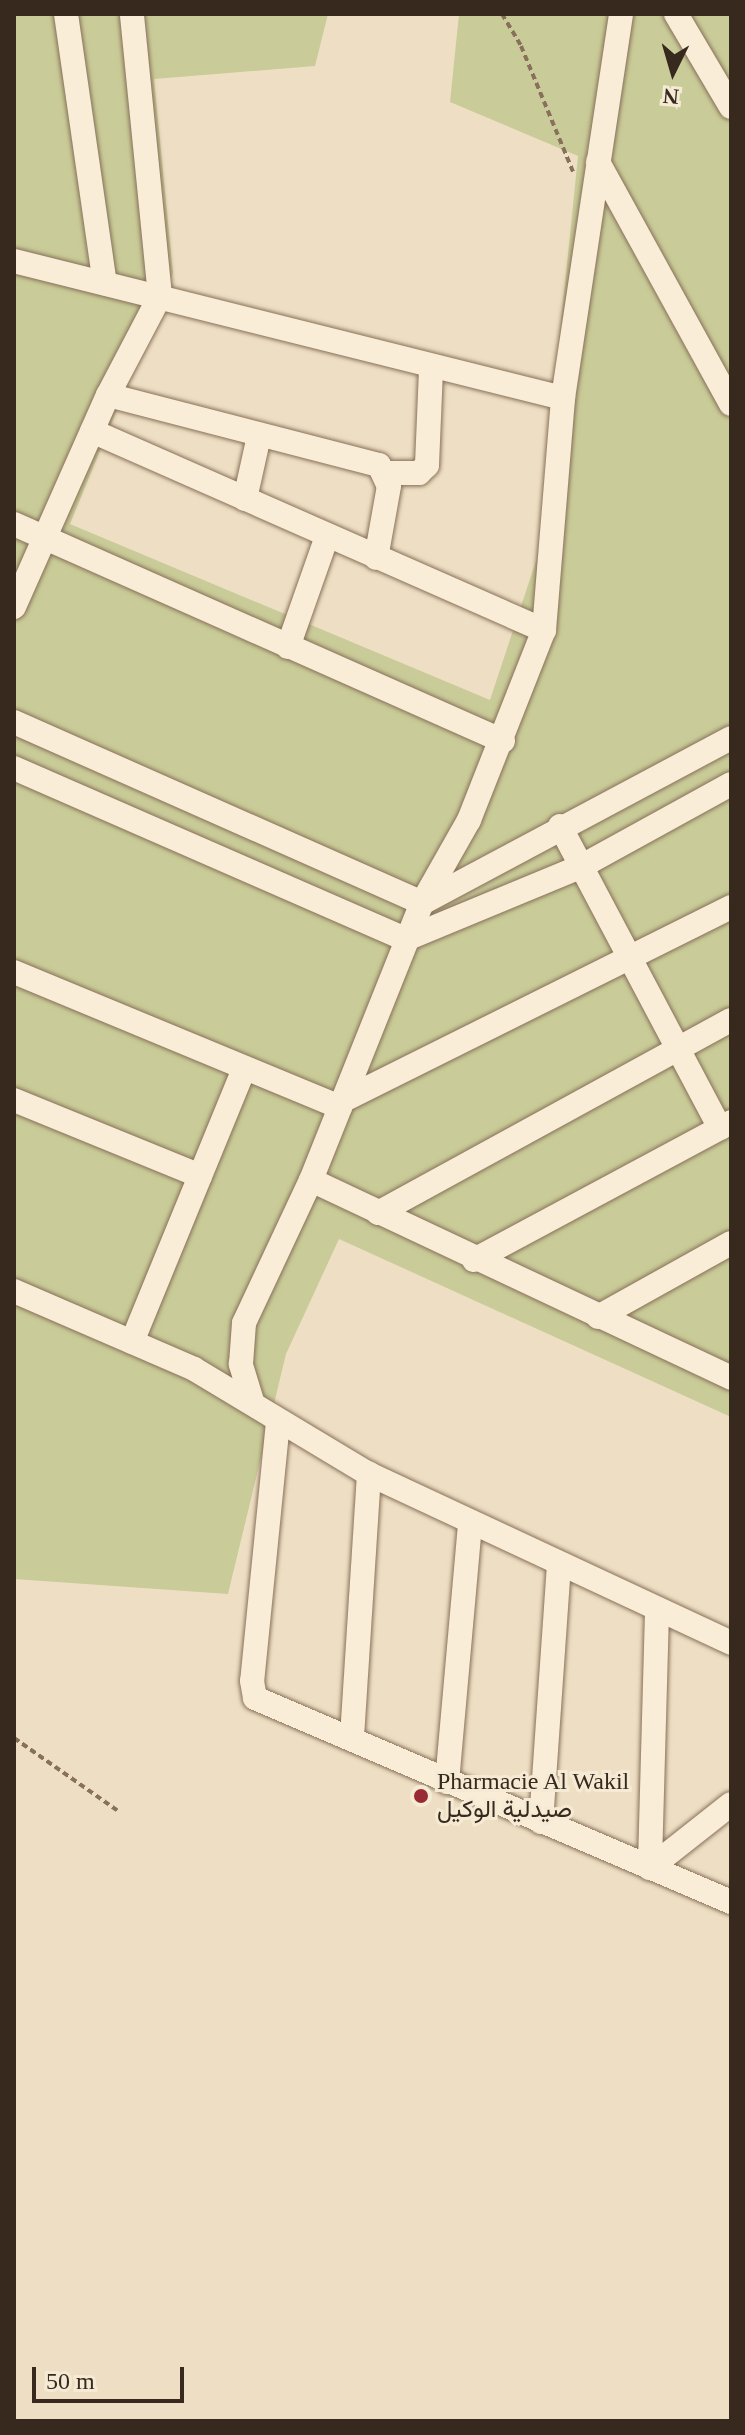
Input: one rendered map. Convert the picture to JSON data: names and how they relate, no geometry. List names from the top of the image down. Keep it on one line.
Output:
{"places":["Pharmacie Al Wakil صيدلية الوكيل"],"scale_bar":"50 m","north":"bottom"}
